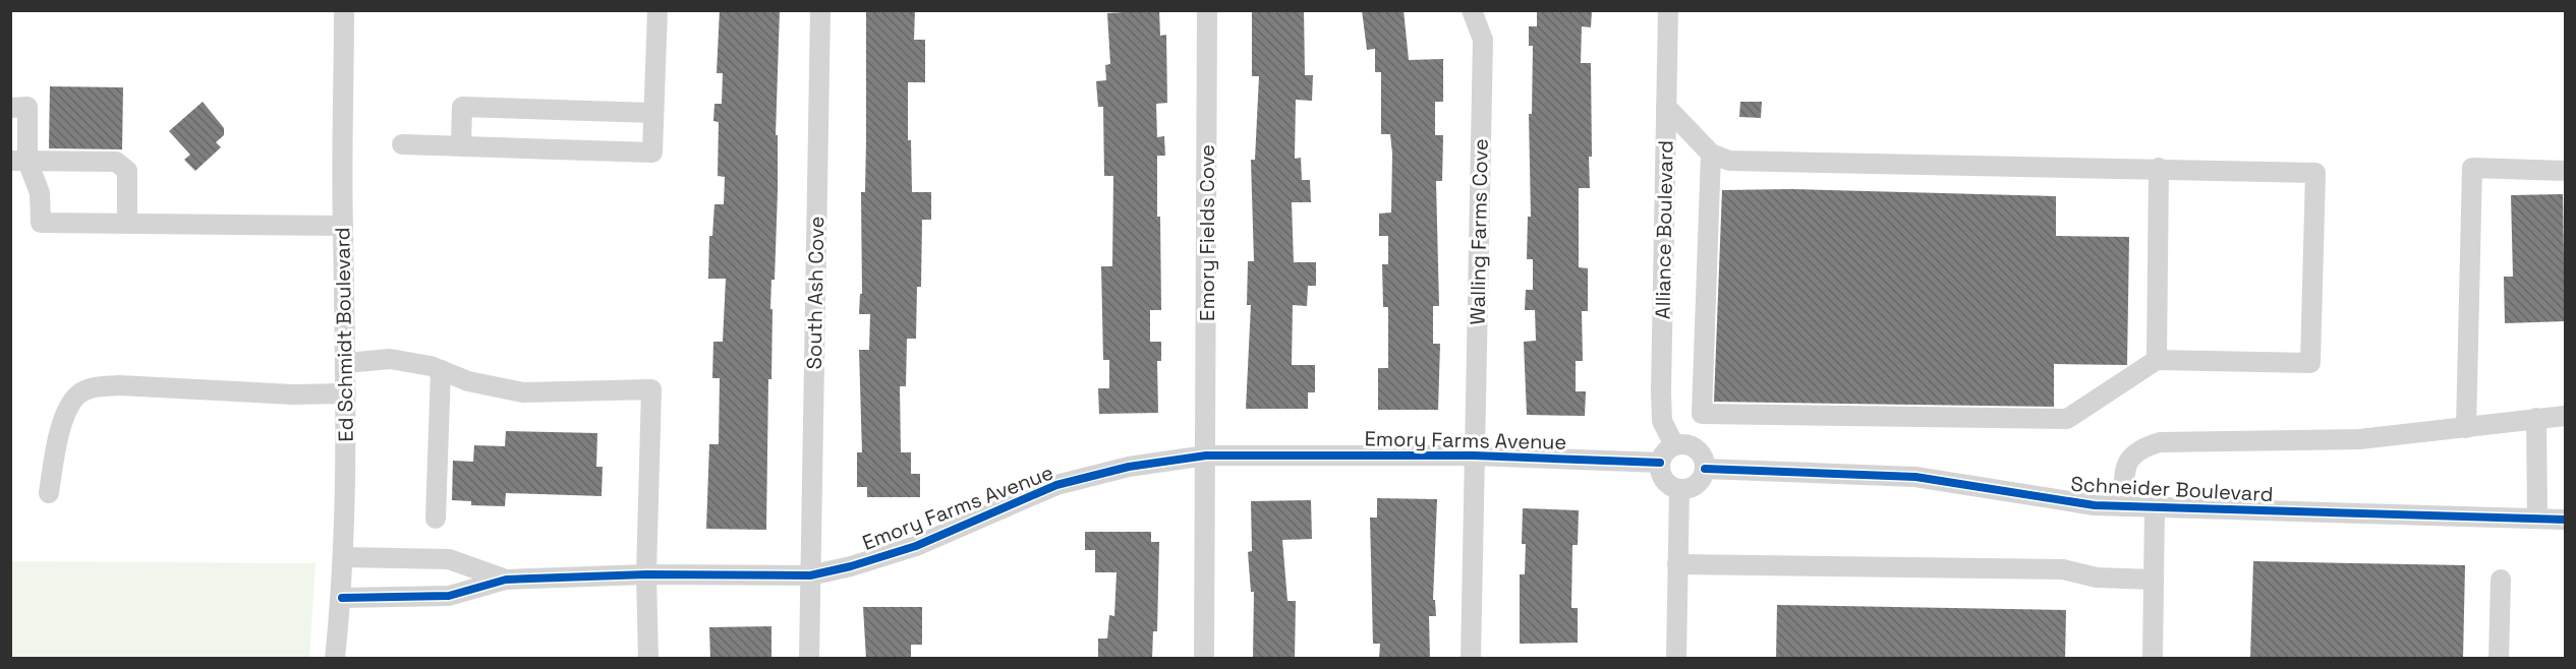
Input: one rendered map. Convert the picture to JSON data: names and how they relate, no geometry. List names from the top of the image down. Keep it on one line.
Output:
{"streets":{"street":["Alliance Boulevard","Walling Farms Cove","Emory Fields Cove","South Ash Cove","Ed Schmidt Boulevard","Emory Farms Avenue","Schneider Boulevard"]},"crossings":[["Alliance Boulevard","Emory Farms Avenue"],["Alliance Boulevard","Schneider Boulevard"],["Walling Farms Cove","Emory Farms Avenue"],["Emory Fields Cove","Emory Farms Avenue"],["South Ash Cove","Emory Farms Avenue"],["Ed Schmidt Boulevard","Emory Farms Avenue"],["Emory Farms Avenue","Schneider Boulevard"]]}
